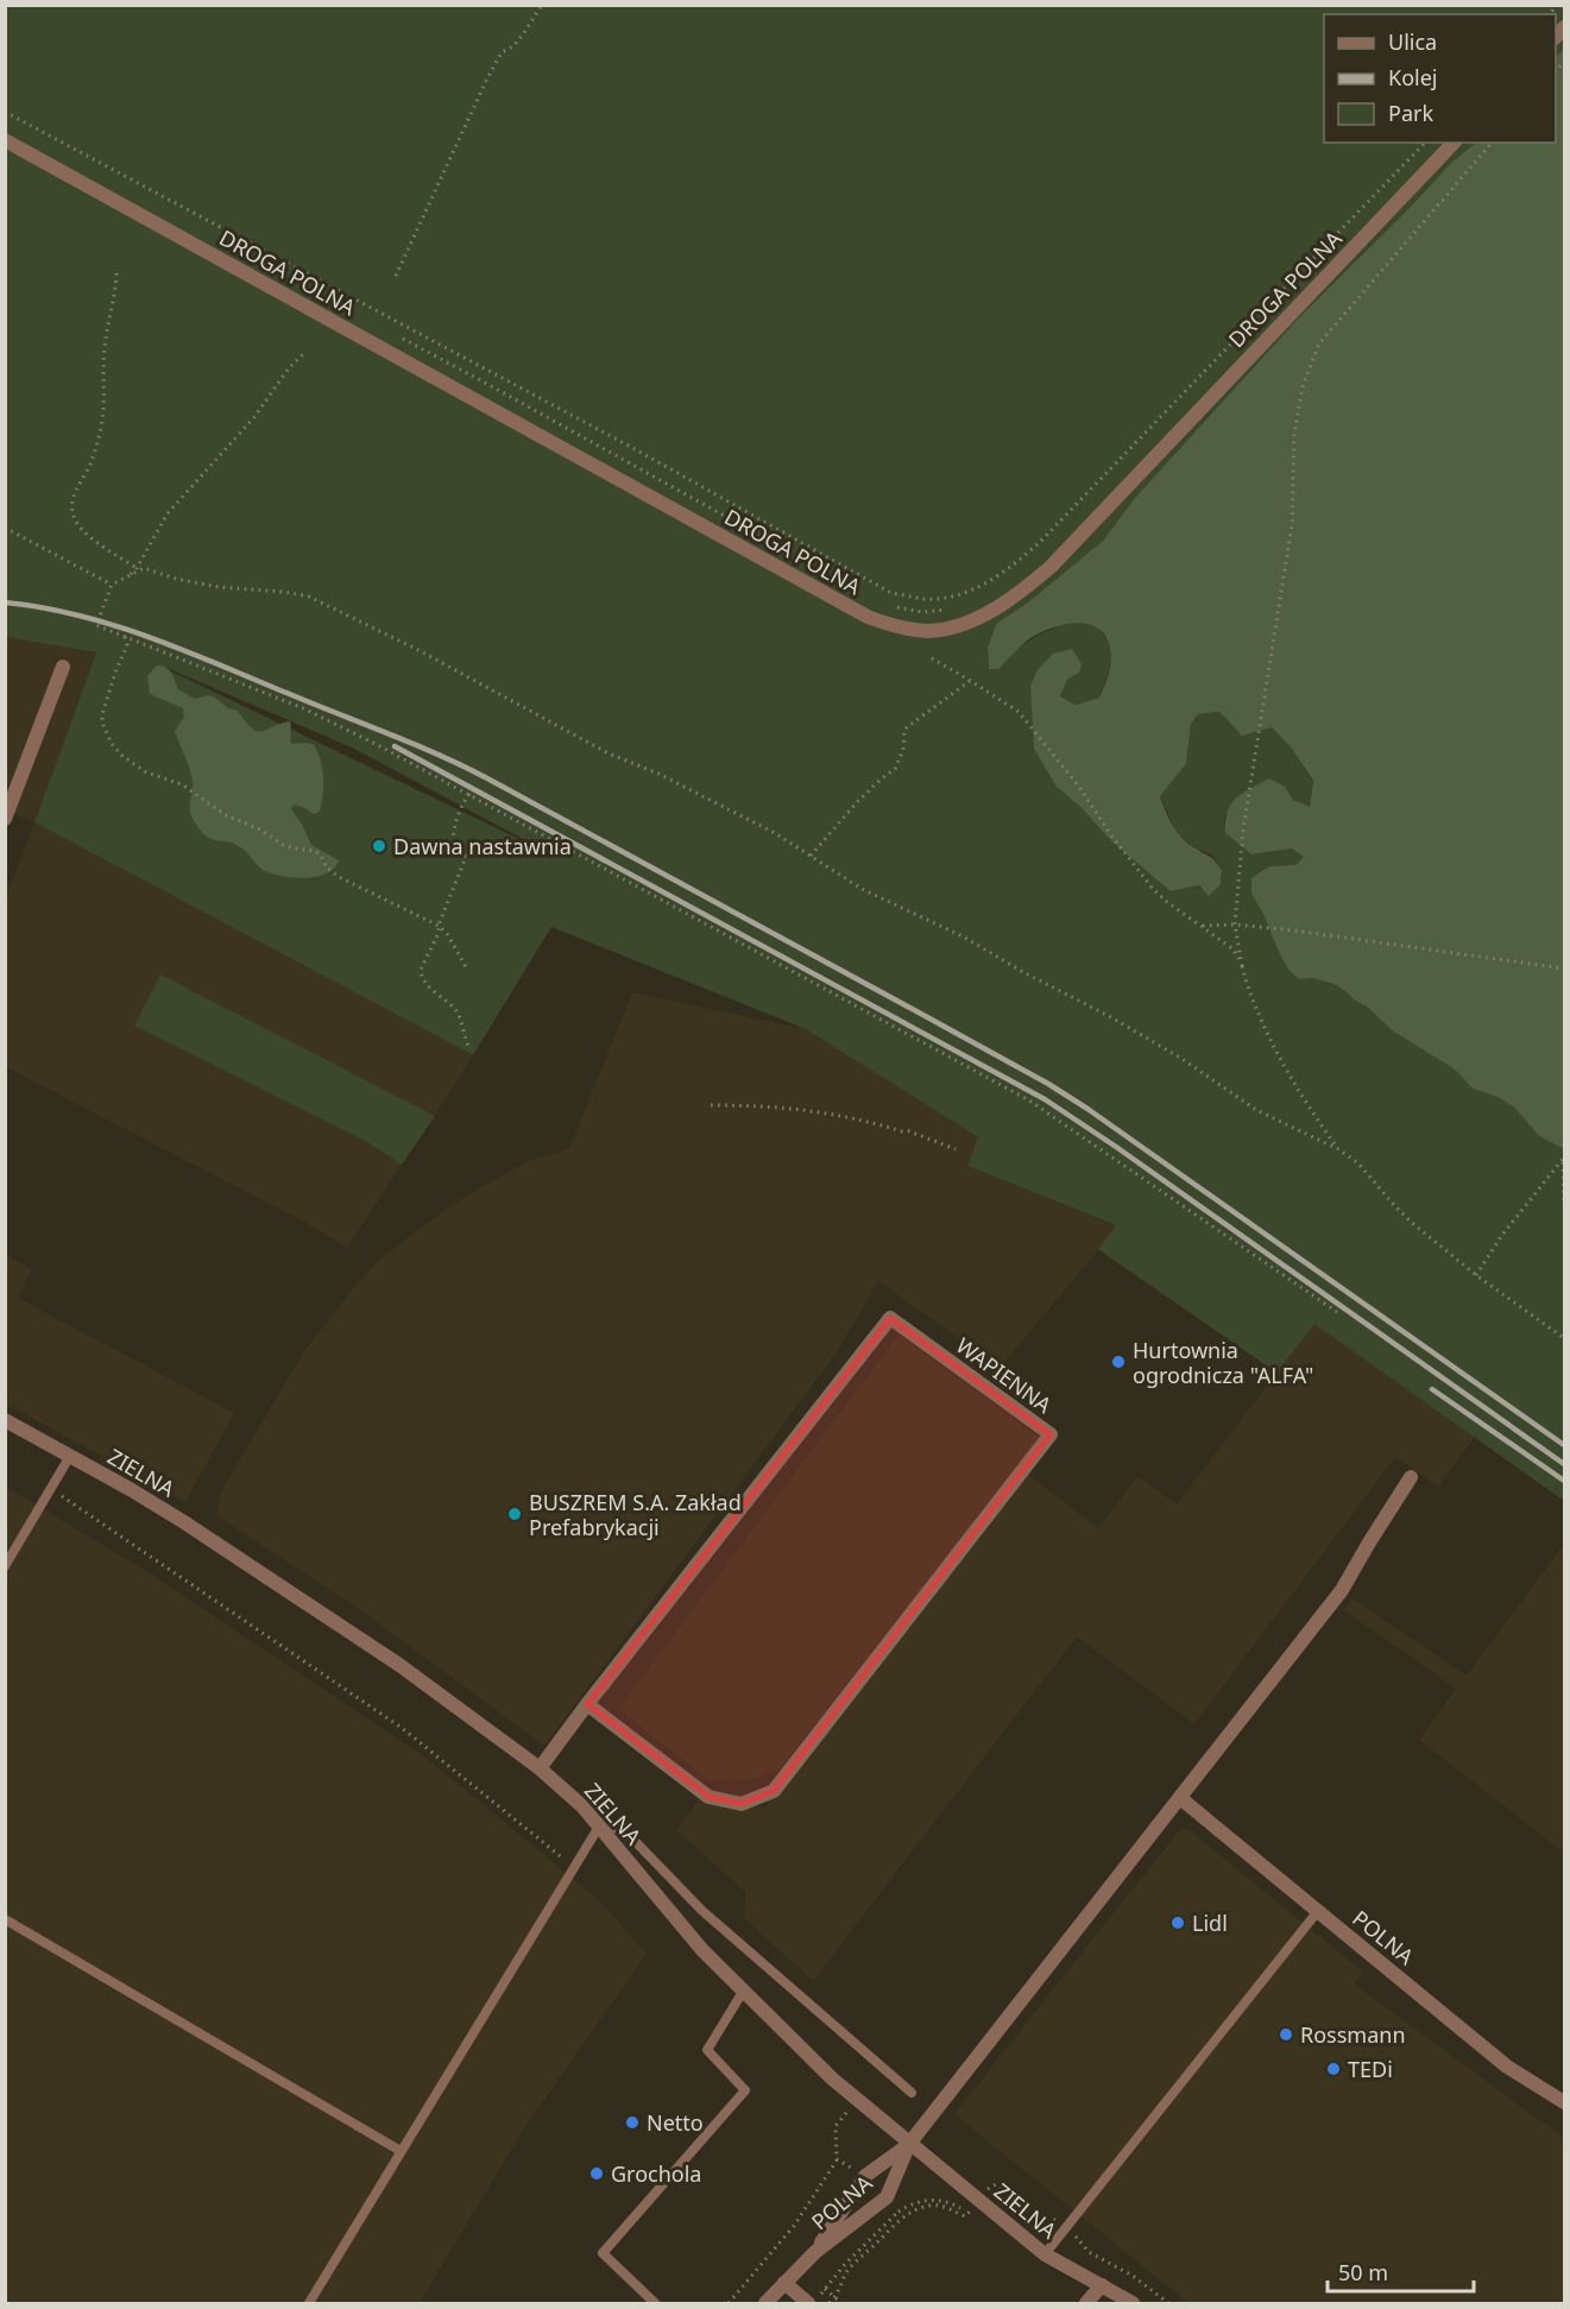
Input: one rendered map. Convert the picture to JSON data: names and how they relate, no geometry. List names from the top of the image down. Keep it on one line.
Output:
{"streets":{"street":["DROGA POLNA","WAPIENNA","ZIELNA","POLNA"]},"crossings":[["WAPIENNA","ZIELNA"],["ZIELNA","POLNA"]],"places":["Dawna nastawnia","Hurtownia ogrodnicza \"ALFA\"","BUSZREM S.A. Zakład Prefabrykacji","Lidl","Rossmann","TEDi","Netto","Grochola"],"legend":["Ulica","Kolej","Park"],"scale_bar":"50 m"}
